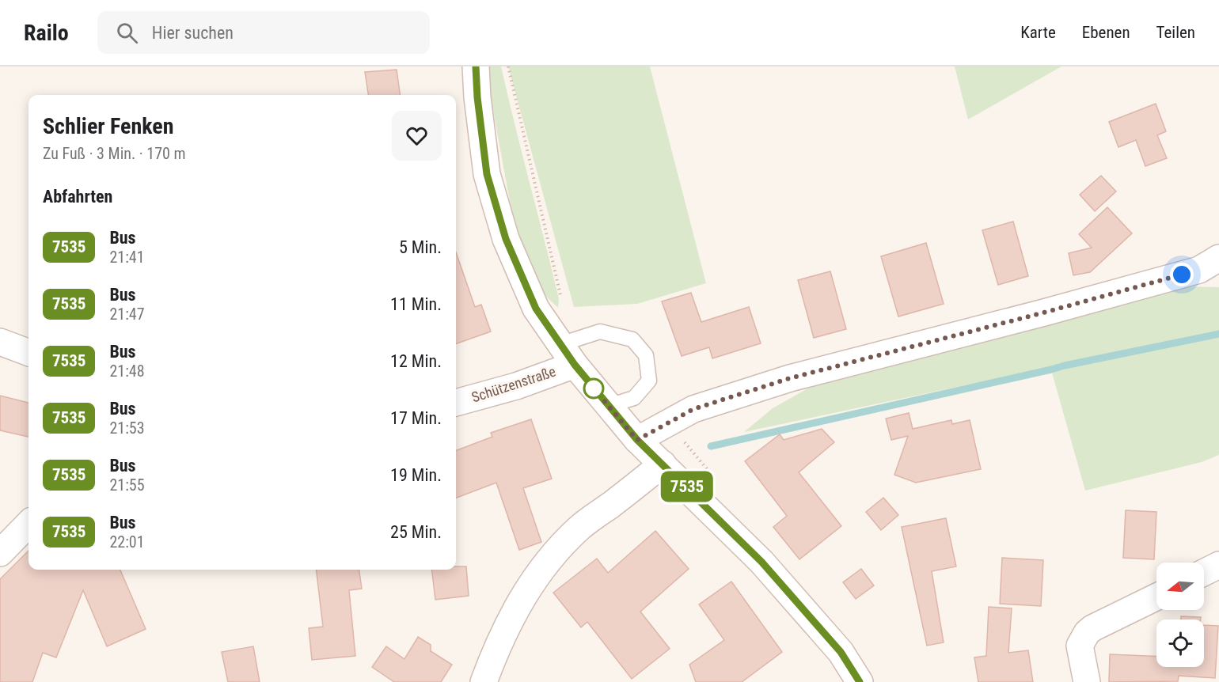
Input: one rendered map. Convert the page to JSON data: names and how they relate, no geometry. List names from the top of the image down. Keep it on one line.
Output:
{"streets":{"street":["Schützenstraße"]},"lines":["bus line 7535"],"north":"left","page":{"header":"Railo","search":"Hier suchen","nav":["Karte","Ebenen","Teilen"],"on_map":"7535","heading":[["Schlier Fenken","Zu Fuß · 3 Min. · 170 m"],"Abfahrten"],"list":[{"mark":"7535","name":"Bus","note":"21:41","value":"5 Min."},{"mark":"7535","name":"Bus","note":"21:47","value":"11 Min."},{"mark":"7535","name":"Bus","note":"21:48","value":"12 Min."},{"mark":"7535","name":"Bus","note":"21:53","value":"17 Min."},{"mark":"7535","name":"Bus","note":"21:55","value":"19 Min."},{"mark":"7535","name":"Bus","note":"22:01","value":"25 Min."}]}}
